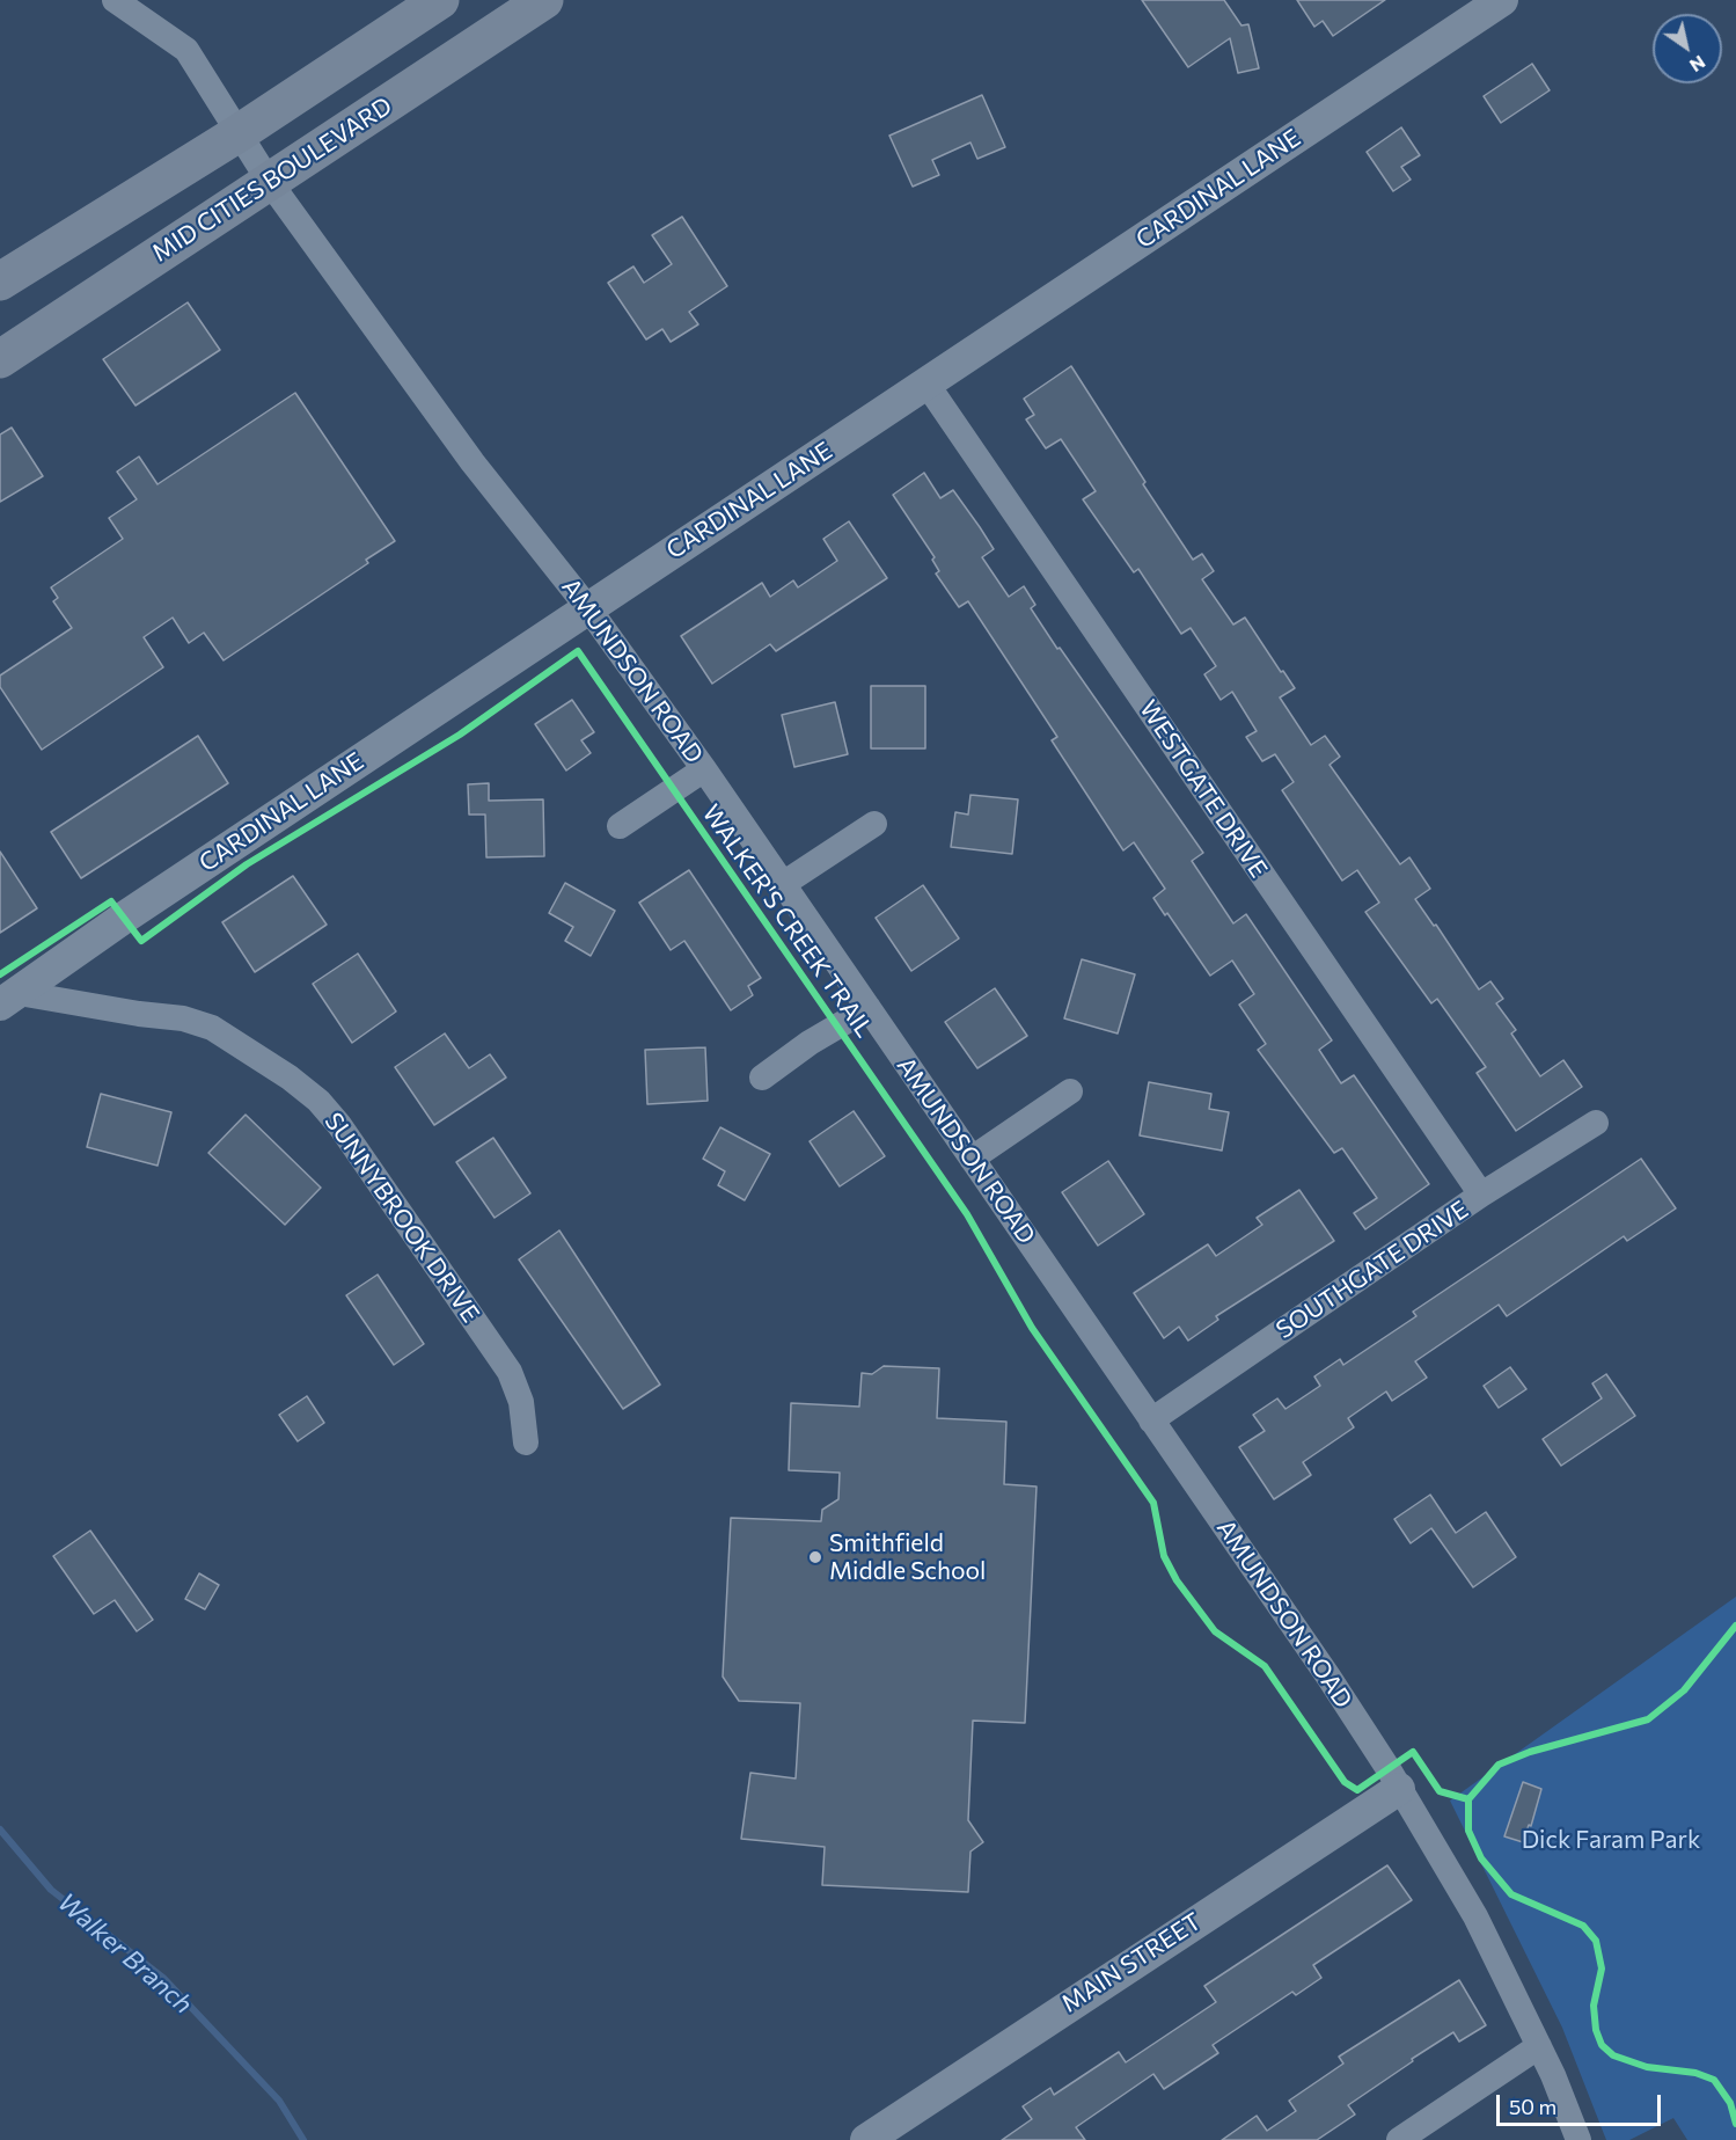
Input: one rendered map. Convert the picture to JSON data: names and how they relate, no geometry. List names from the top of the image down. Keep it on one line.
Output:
{"streets":{"main road":["MID CITIES BOULEVARD"],"street":["CARDINAL LANE","AMUNDSON ROAD","WESTGATE DRIVE","SUNNYBROOK DRIVE","SOUTHGATE DRIVE","MAIN STREET"],"cycle path":["WALKER'S CREEK TRAIL"]},"crossings":[["MID CITIES BOULEVARD","AMUNDSON ROAD"],["CARDINAL LANE","AMUNDSON ROAD"],["CARDINAL LANE","WESTGATE DRIVE"],["CARDINAL LANE","SUNNYBROOK DRIVE"],["AMUNDSON ROAD","SOUTHGATE DRIVE"],["AMUNDSON ROAD","MAIN STREET"],["WESTGATE DRIVE","SOUTHGATE DRIVE"]],"water":["Walker Branch"],"parks":["Dick Faram Park"],"places":["Smithfield Middle School"],"scale_bar":"50 m","north":"bottom right"}
